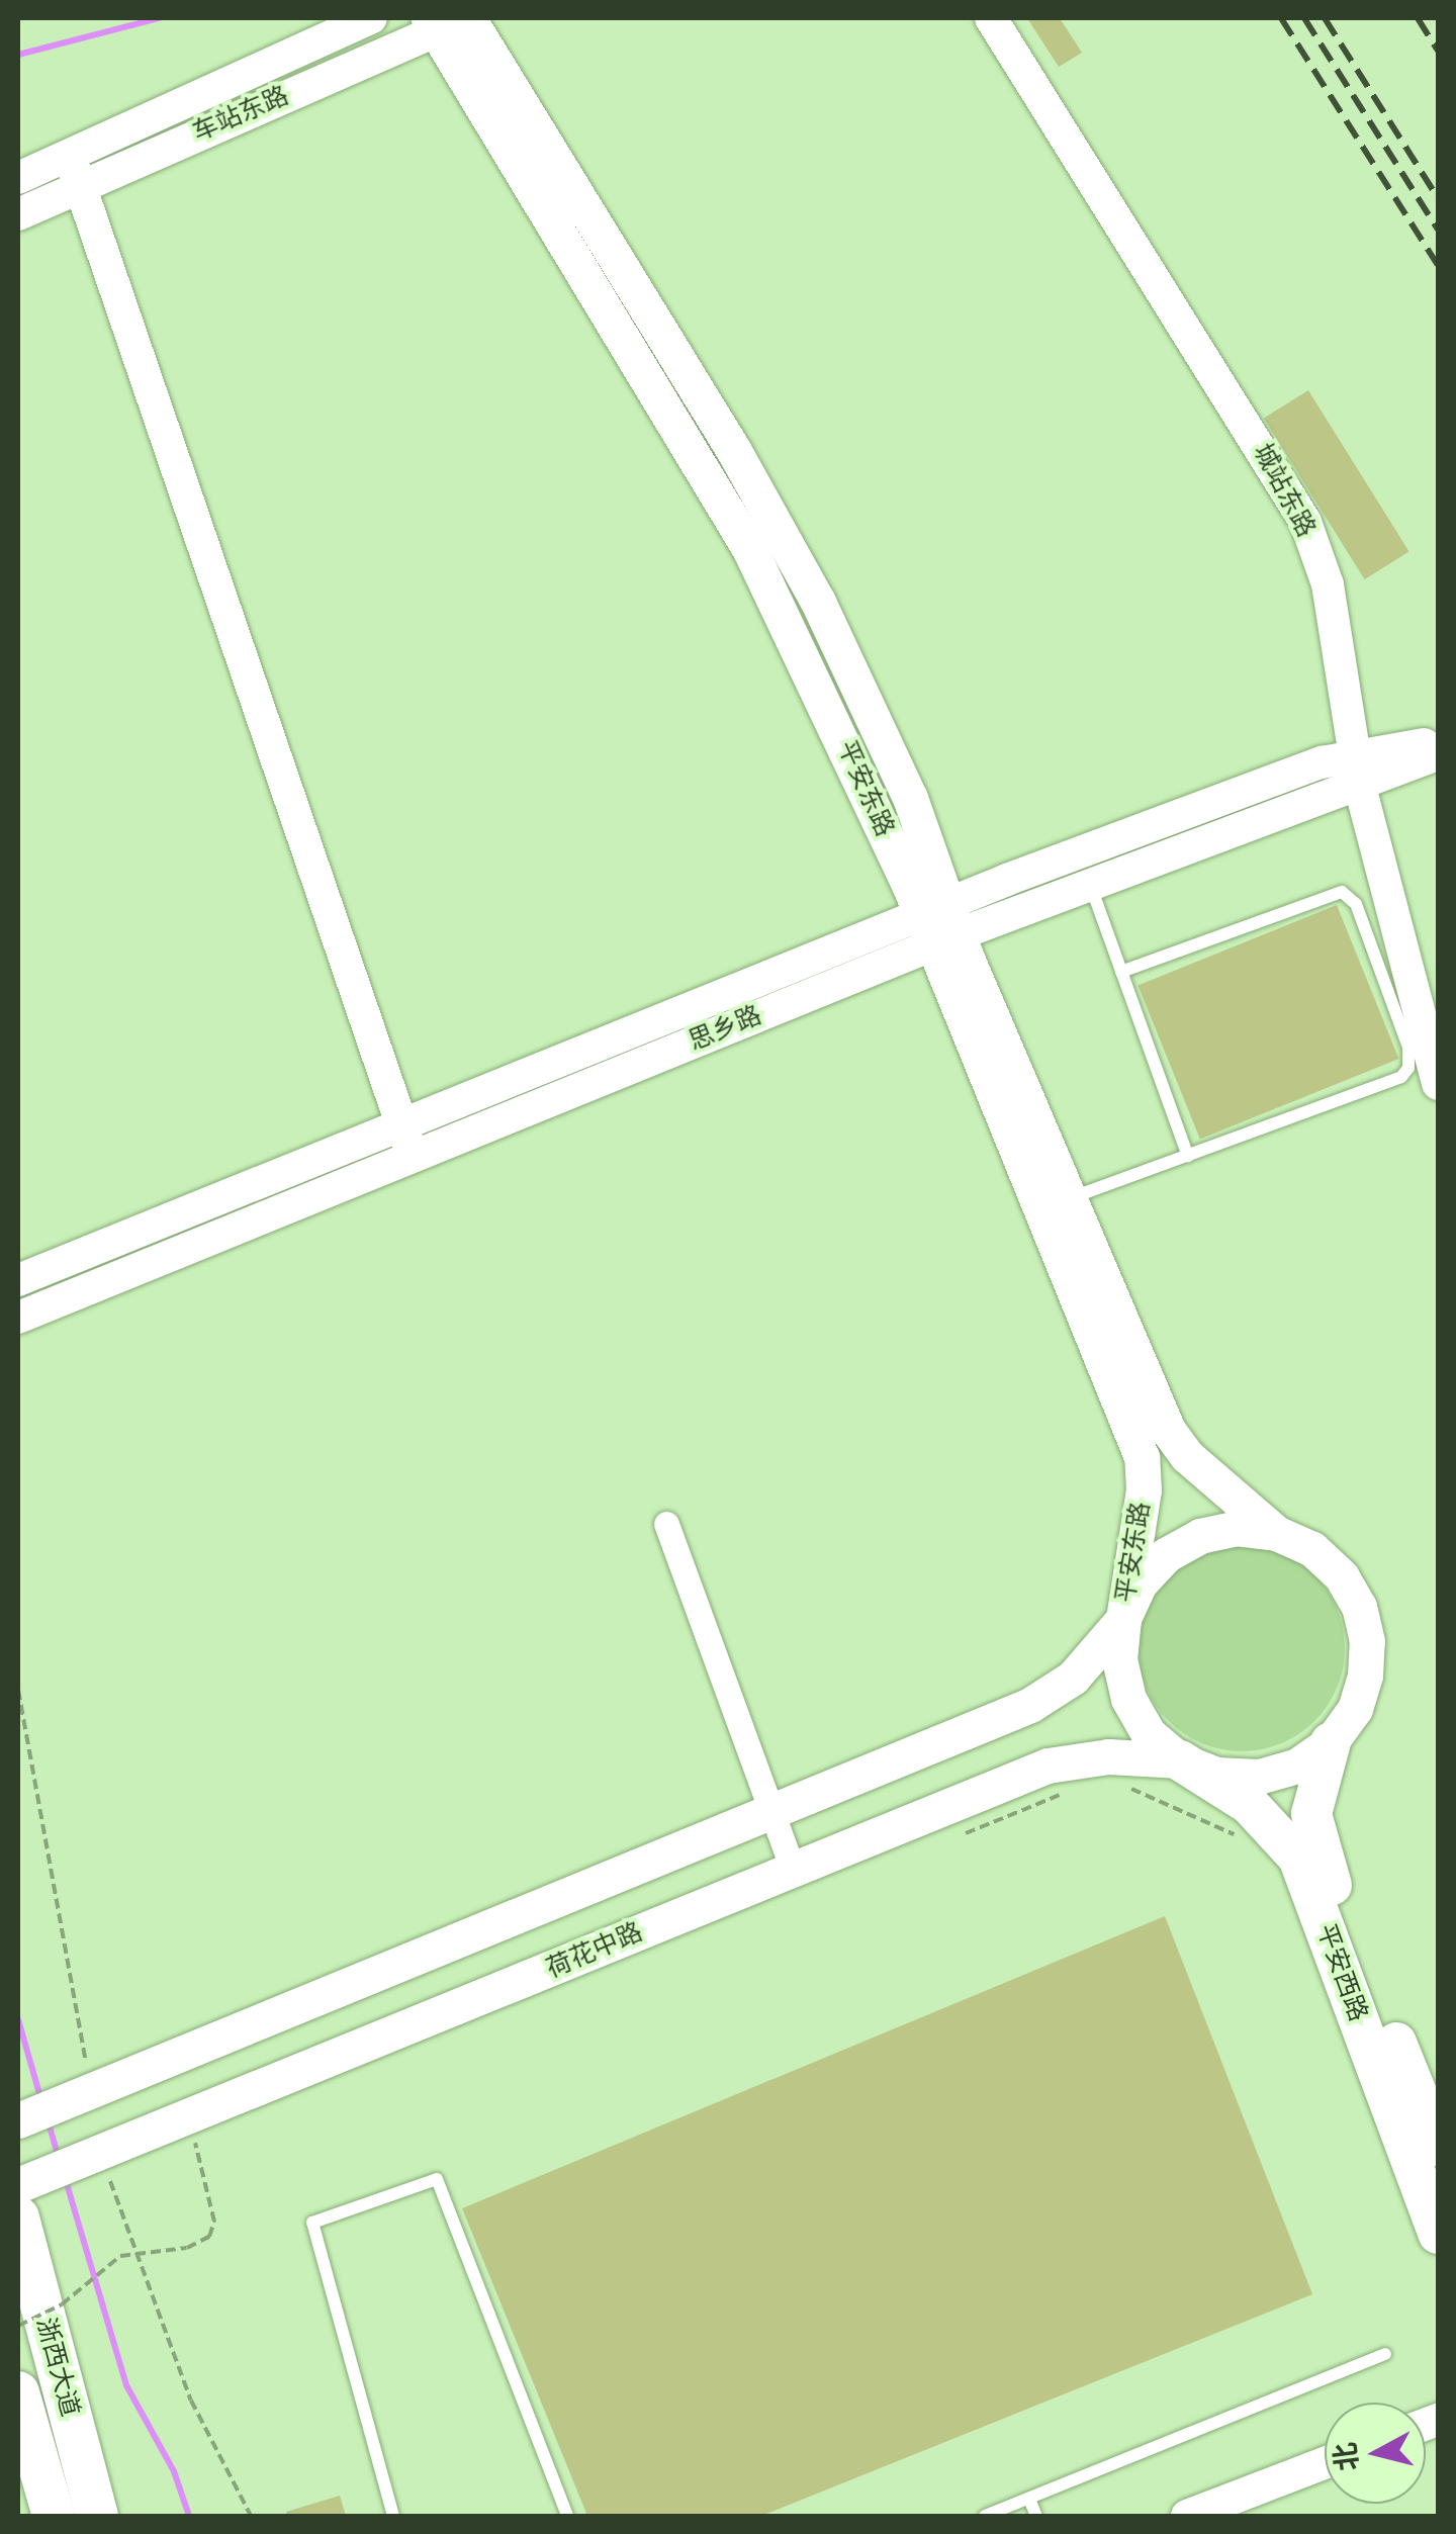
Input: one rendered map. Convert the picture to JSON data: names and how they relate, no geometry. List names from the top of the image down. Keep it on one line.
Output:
{"streets":{"highway":["浙西大道"],"main road":["平安东路","荷花中路","平安西路"],"street":["车站东路","城站东路","思乡路"]},"crossings":[["车站东路","平安东路"],["城站东路","思乡路"],["平安东路","思乡路"],["平安东路","荷花中路"],["平安东路","平安西路"],["荷花中路","平安西路"]],"north":"left"}
